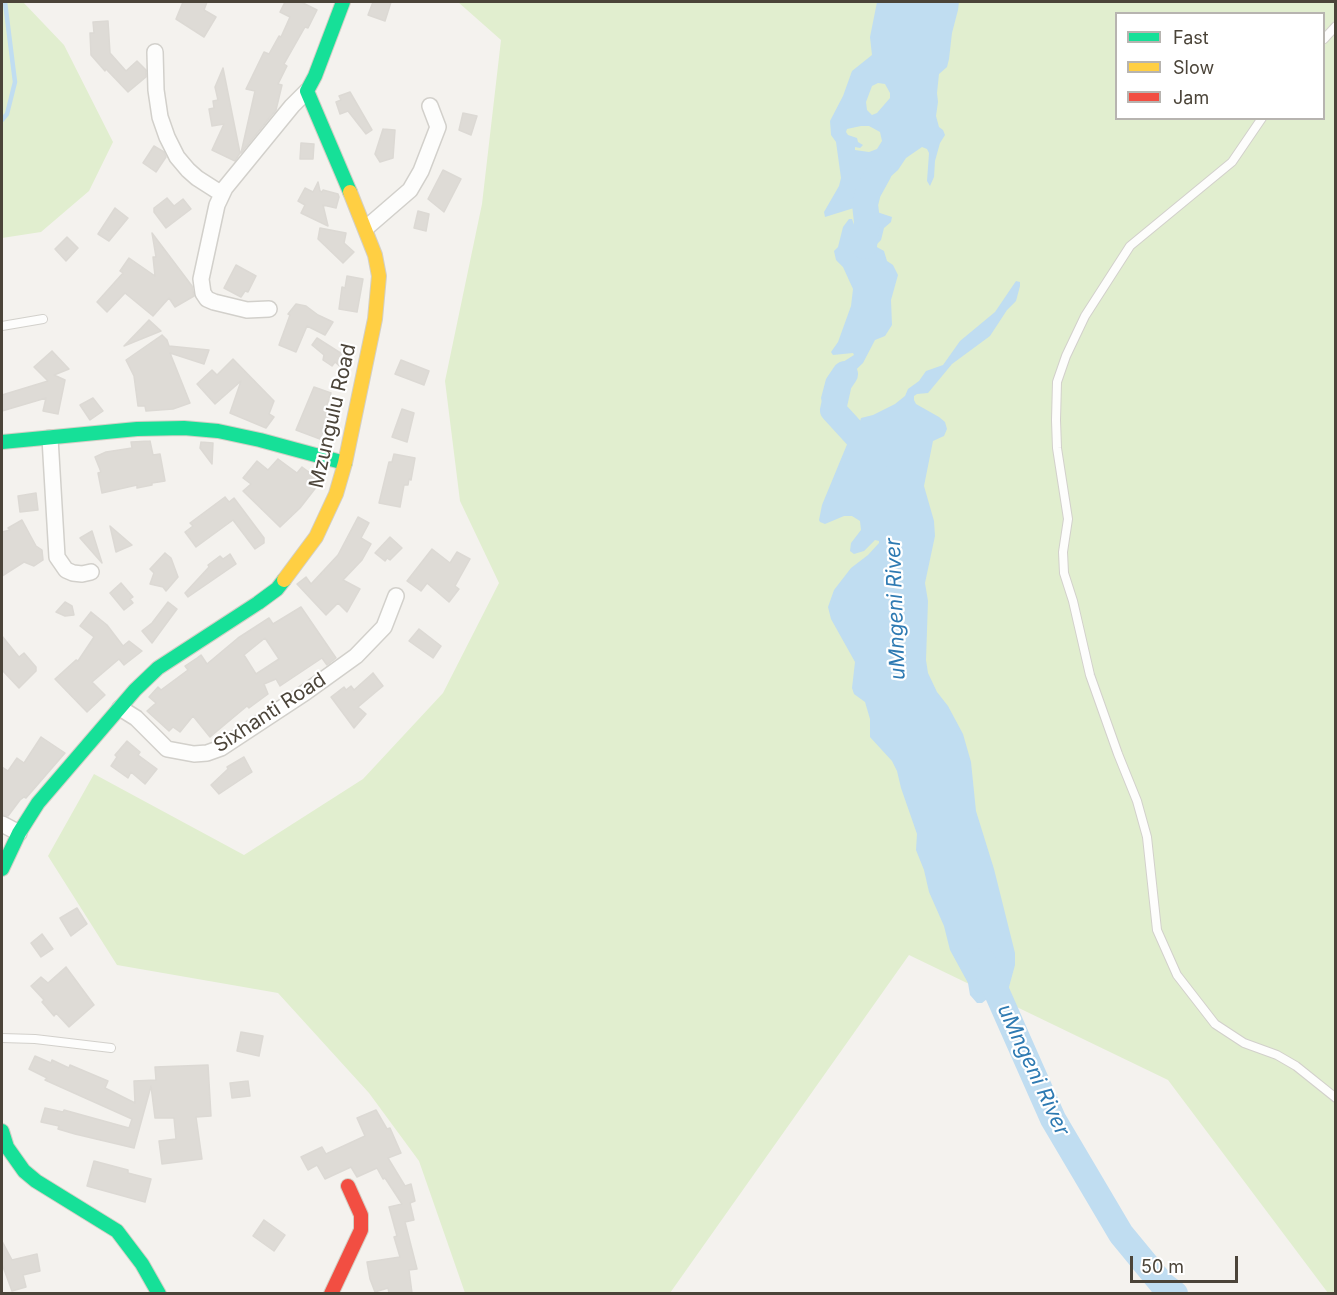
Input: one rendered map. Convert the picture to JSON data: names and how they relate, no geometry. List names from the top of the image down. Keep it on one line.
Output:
{"streets":{"street":["Mzungulu Road","Sixhanti Road"]},"crossings":[["Mzungulu Road","Sixhanti Road"]],"water":["uMngeni River"],"legend":["Fast","Slow","Jam"],"scale_bar":"50 m"}
